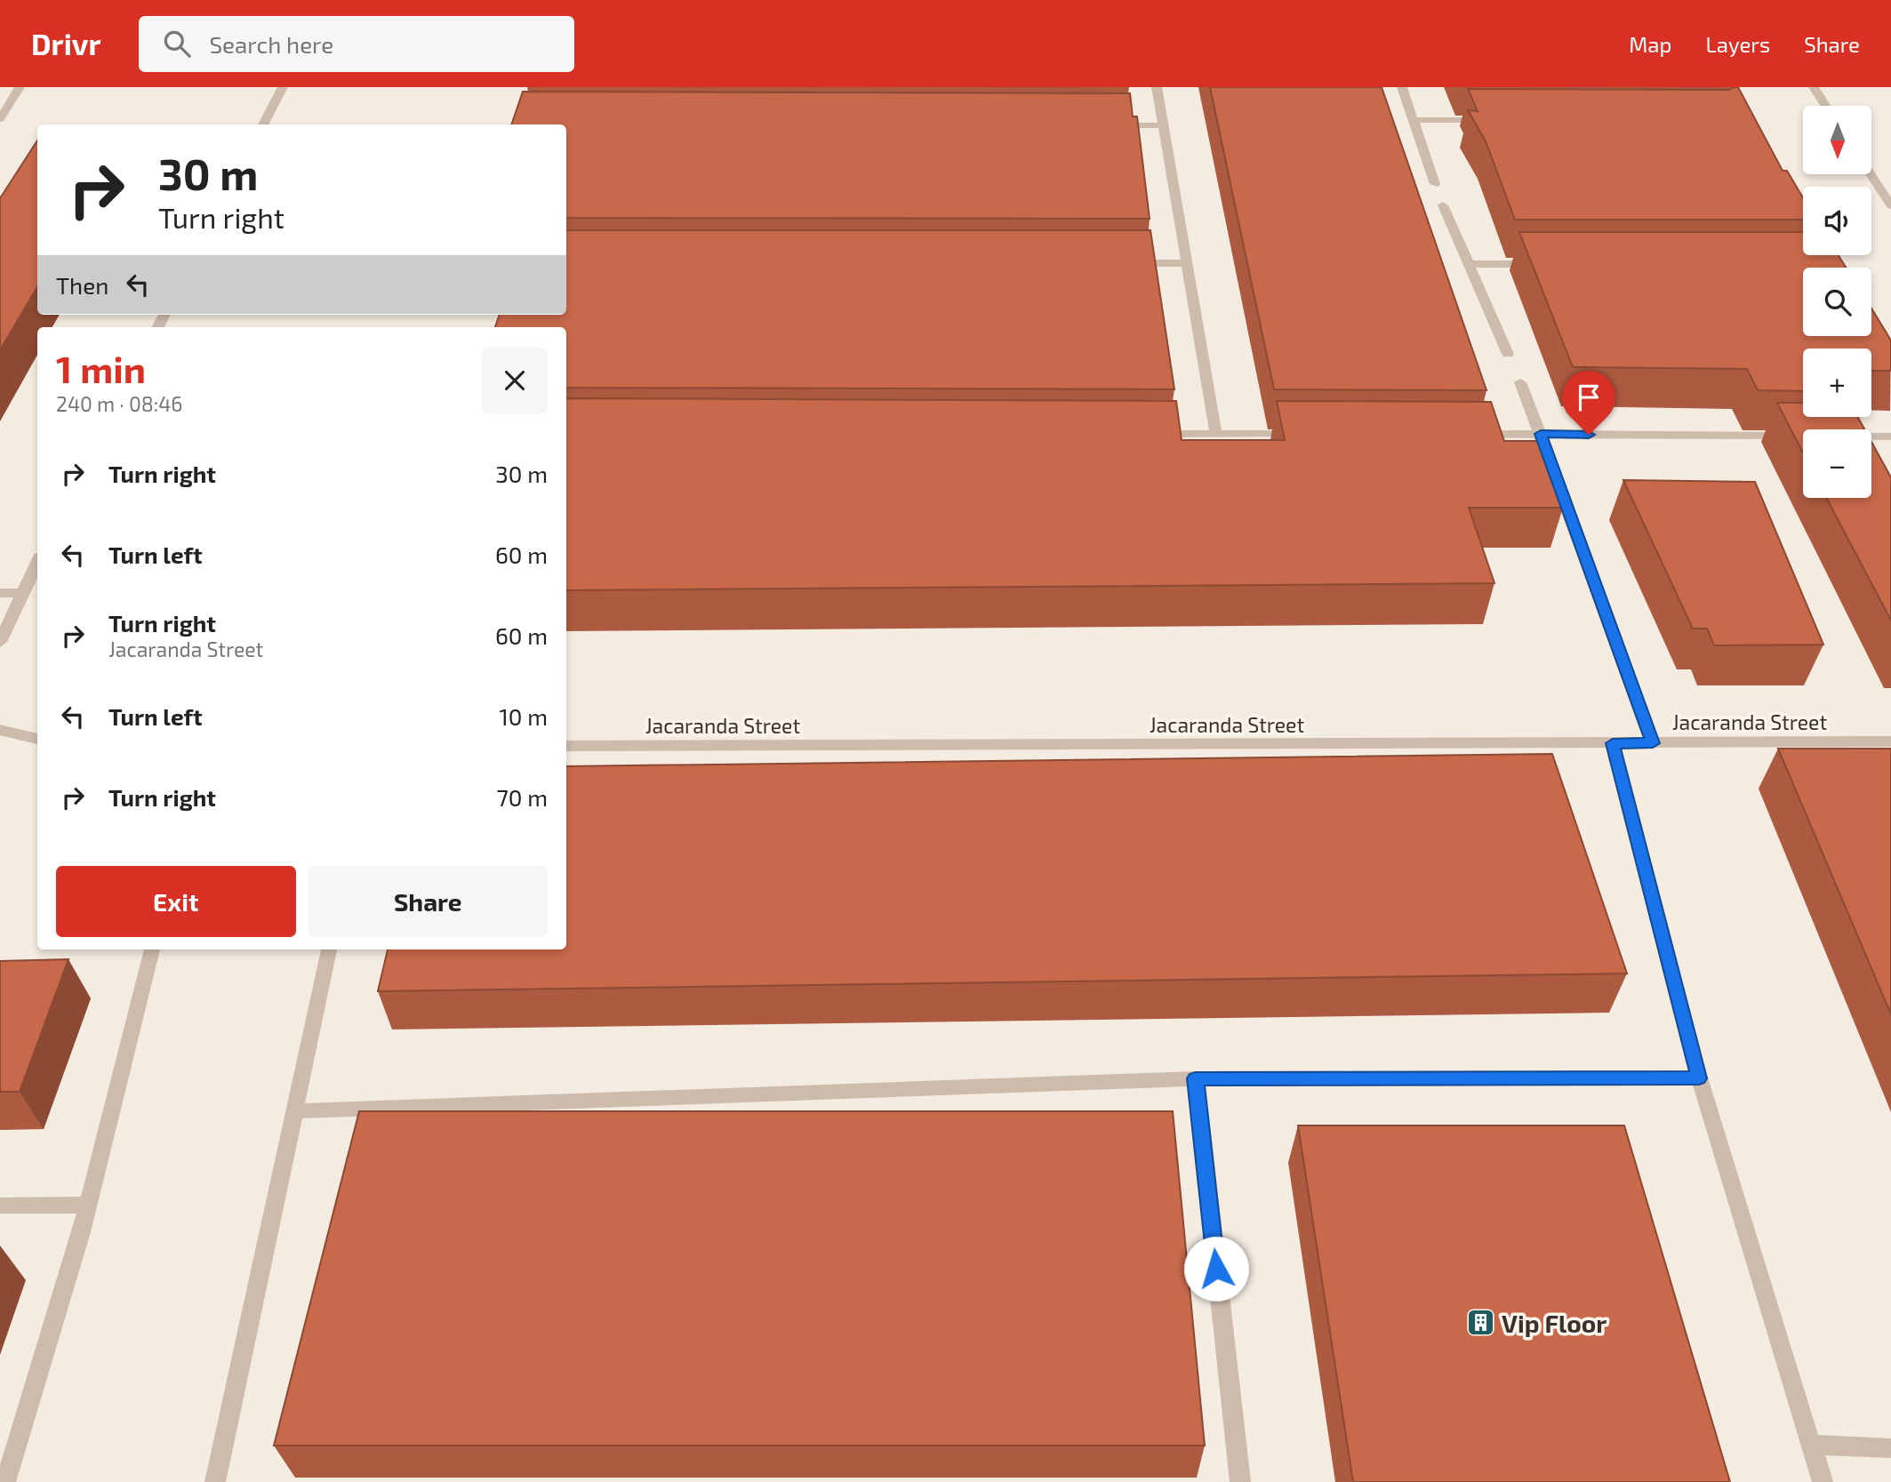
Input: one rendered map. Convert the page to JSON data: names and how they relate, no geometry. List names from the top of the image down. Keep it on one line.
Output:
{"streets":{"street":["Jacaranda Street"]},"places":{"building":["Vip Floor"]},"north":"bottom","page":{"header":"Drivr","search":"Search here","nav":["Map","Layers","Share"],"map_buttons":["+","−"],"turn":["30 m","Turn right"],"then":"Then","heading":["1 min","240 m · 08:46"],"list":[{"name":"Turn right","value":"30 m"},{"name":"Turn left","value":"60 m"},{"name":"Turn right","note":"Jacaranda Street","value":"60 m"},{"name":"Turn left","value":"10 m"},{"name":"Turn right","value":"70 m"}],"buttons":["Exit","Share"]}}
